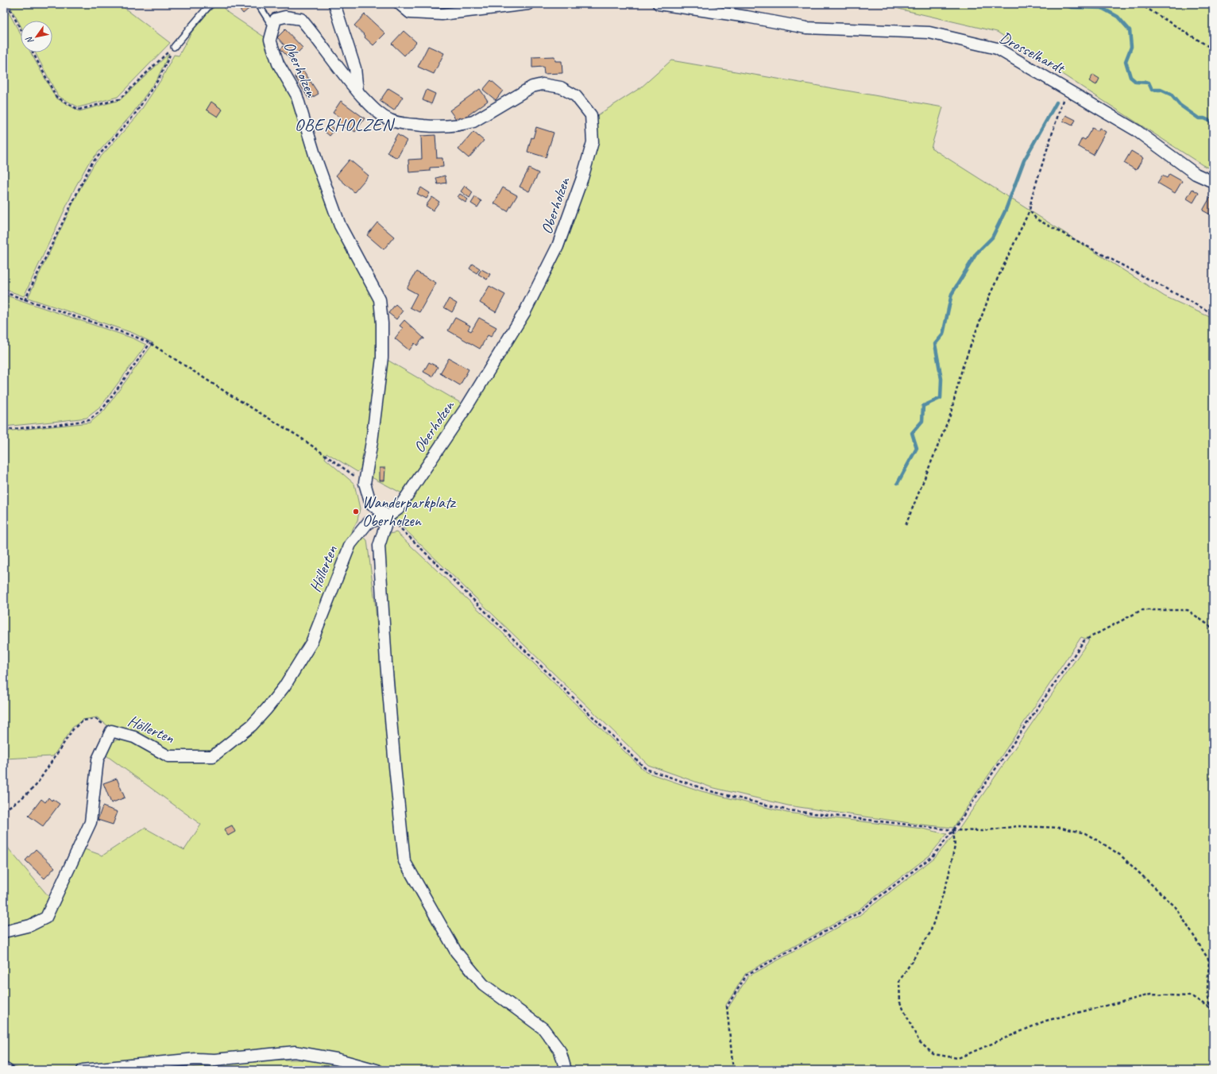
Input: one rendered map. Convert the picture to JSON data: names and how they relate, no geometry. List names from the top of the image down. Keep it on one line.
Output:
{"streets":{"street":["Drosselhardt","Oberholzen","Höllerten"]},"crossings":[["Oberholzen","Höllerten"]],"districts":["OBERHOLZEN"],"places":["Wanderparkplatz Oberholzen"],"north":"bottom left"}
